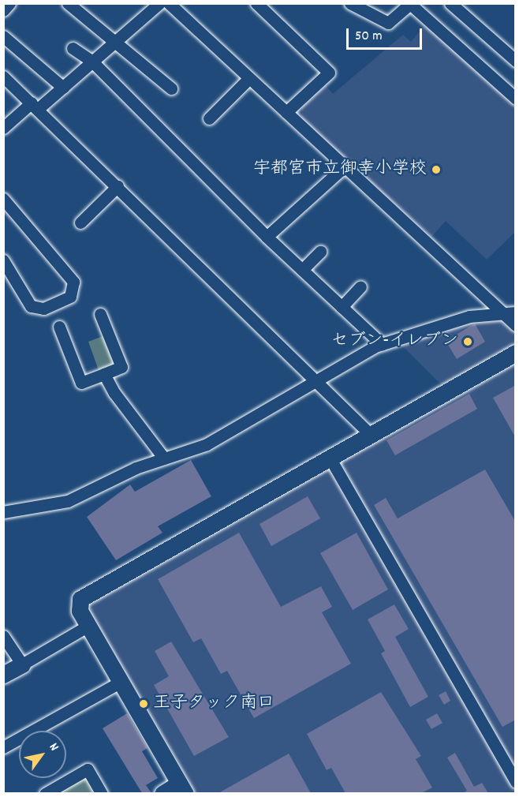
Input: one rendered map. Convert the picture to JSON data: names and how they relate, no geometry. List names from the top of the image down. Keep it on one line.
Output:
{"places":["宇都宮市立御幸小学校","セブン-イレブン","王子タック南口"],"scale_bar":"50 m","north":"top right"}
